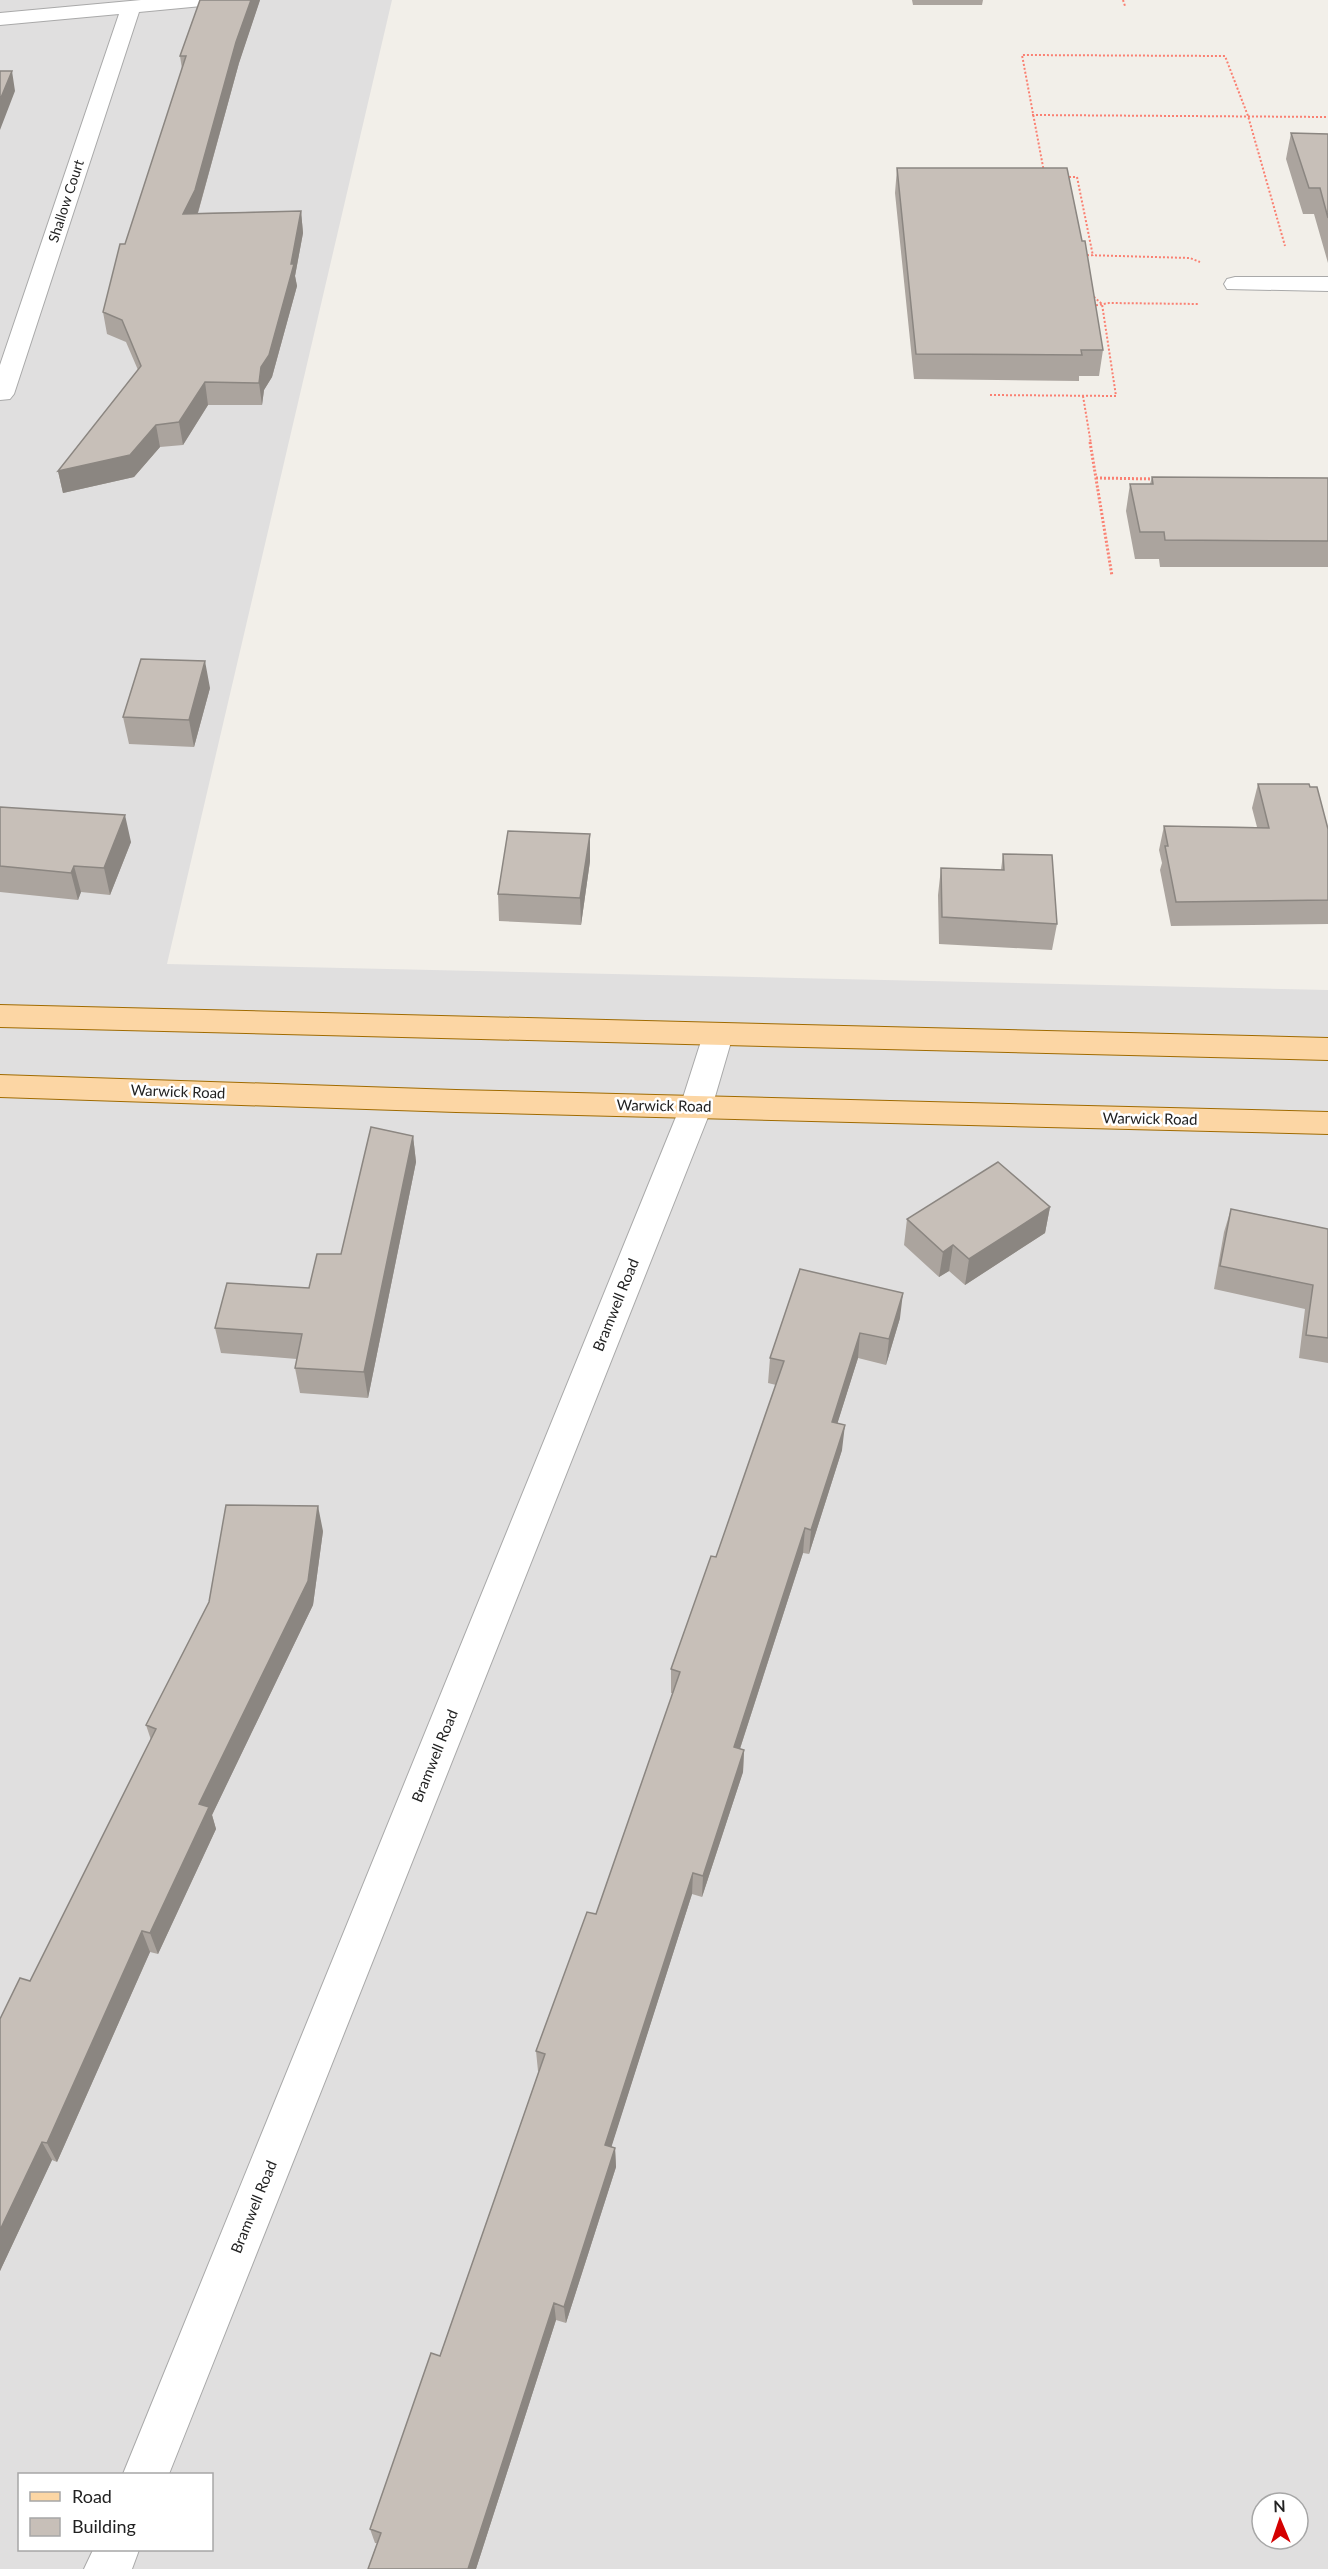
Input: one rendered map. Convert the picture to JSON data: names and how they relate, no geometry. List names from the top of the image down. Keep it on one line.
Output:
{"streets":{"main road":["Warwick Road"],"street":["Shallow Court","Bramwell Road"]},"crossings":[["Warwick Road","Bramwell Road"]],"legend":["Road","Building"],"north":"top"}
